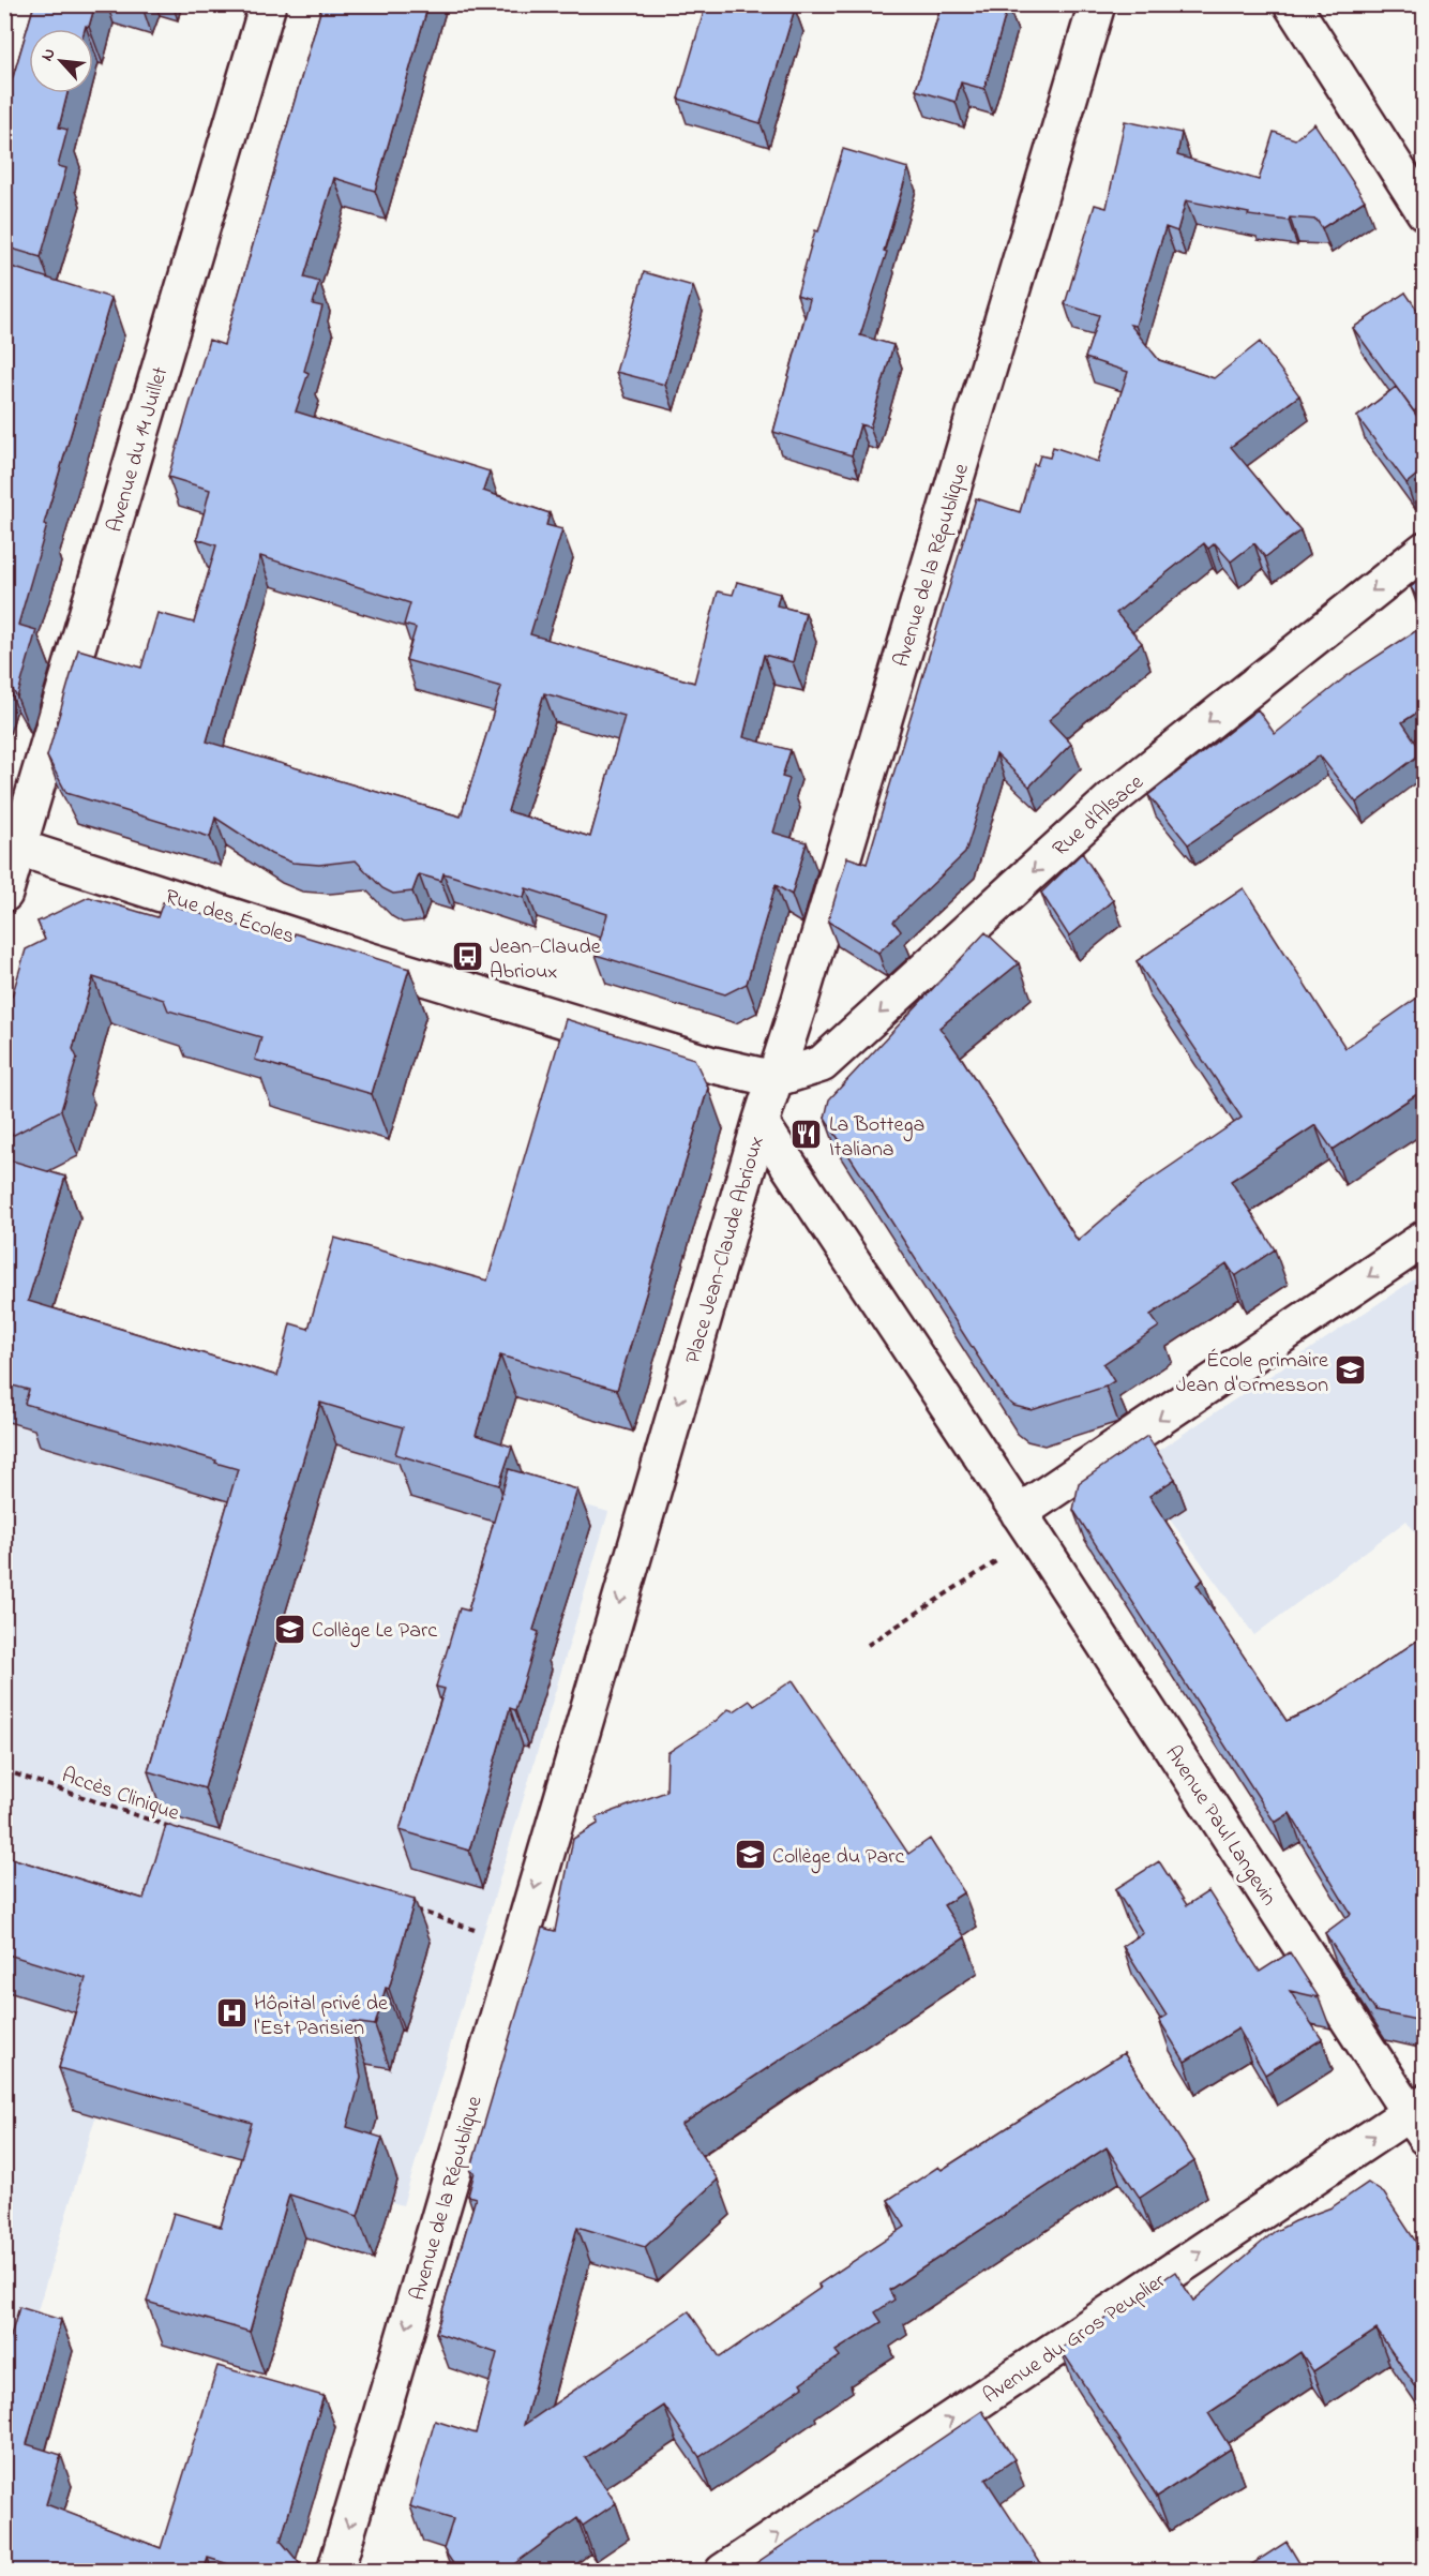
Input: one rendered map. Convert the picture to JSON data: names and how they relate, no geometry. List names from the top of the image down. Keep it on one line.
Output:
{"streets":{"street":["Avenue du 14 Juillet","Avenue de la République","Rue d'Alsace","Rue des Écoles","Place Jean-Claude Abrioux","Avenue Paul Langevin","Avenue du Gros Peuplier"],"path":["Accès Clinique"]},"crossings":[["Avenue du 14 Juillet","Rue des Écoles"],["Avenue de la République","Rue d'Alsace"],["Avenue de la République","Rue des Écoles"],["Avenue de la République","Place Jean-Claude Abrioux"],["Rue d'Alsace","Rue des Écoles"],["Place Jean-Claude Abrioux","Avenue Paul Langevin"],["Avenue Paul Langevin","Avenue du Gros Peuplier"]],"one_way":["Avenue de la République","Rue d'Alsace","Place Jean-Claude Abrioux","Avenue du Gros Peuplier"],"places":{"bus stop":["Jean-Claude Abrioux"],"restaurant":["La Bottega Italiana"],"school or university":["École primaire Jean d'Ormesson","Collège Le Parc","Collège du Parc"],"hospital":["Hôpital privé de l'Est Parisien"]},"north":"top left"}
